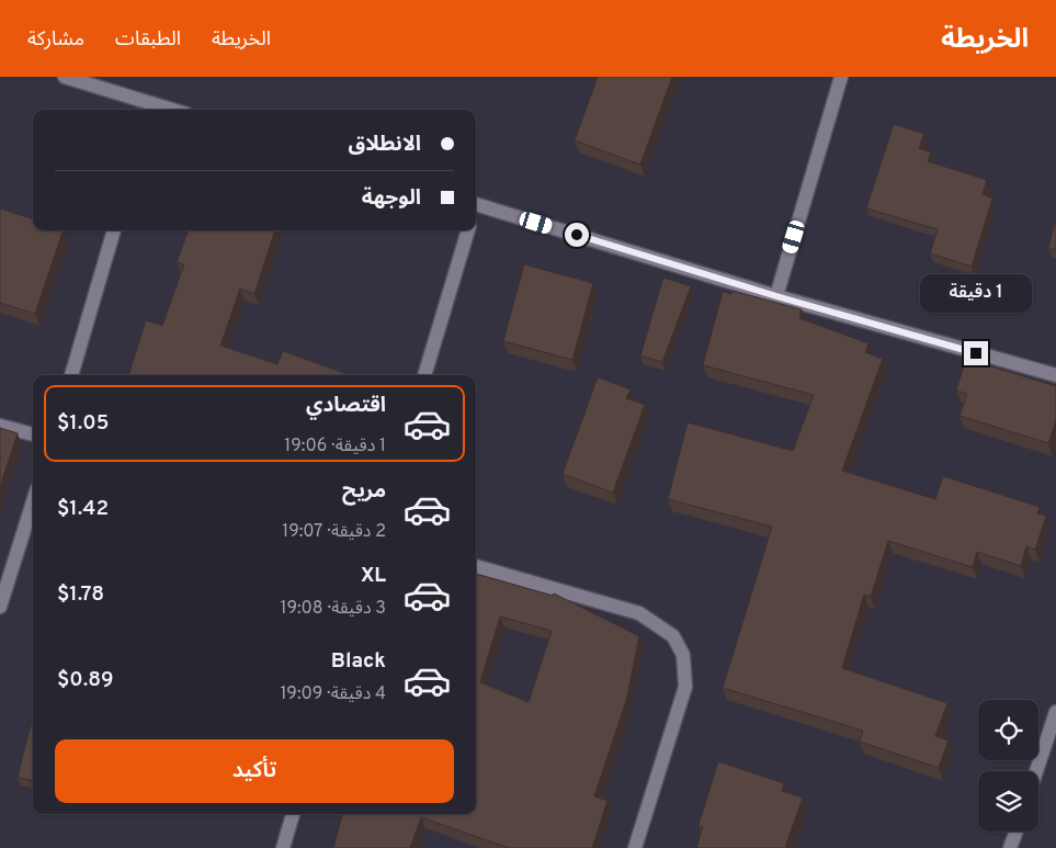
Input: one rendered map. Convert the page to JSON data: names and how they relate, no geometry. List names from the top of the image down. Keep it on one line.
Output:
{"page":{"header":"الخريطة","nav":["الخريطة","الطبقات","مشاركة"],"banner":["الانطلاق","الوجهة"],"bubble":"1 دقيقة","list":[{"name":"اقتصادي","note":"1 دقيقة · 19:06","value":"$1.05"},{"name":"مريح","note":"2 دقيقة · 19:07","value":"$1.42"},{"name":"XL","note":"3 دقيقة · 19:08","value":"$1.78"},{"name":"Black","note":"4 دقيقة · 19:09","value":"$0.89"}],"buttons":"تأكيد"}}
